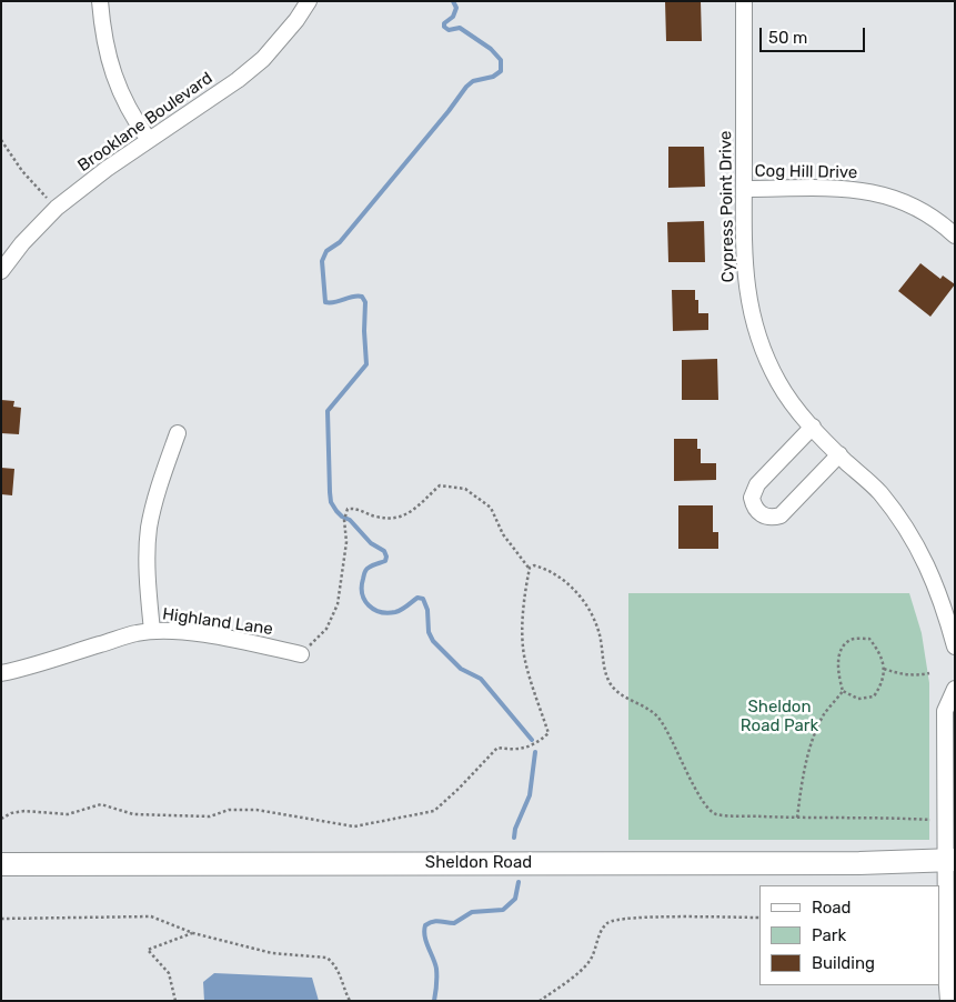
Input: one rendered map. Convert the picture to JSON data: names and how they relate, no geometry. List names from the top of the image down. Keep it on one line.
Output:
{"streets":{"main road":["Sheldon Road"],"street":["Brooklane Boulevard","Cog Hill Drive","Cypress Point Drive","Highland Lane"]},"crossings":[["Cog Hill Drive","Cypress Point Drive"]],"parks":["Sheldon Road Park"],"legend":["Road","Park","Building"],"scale_bar":"50 m"}
